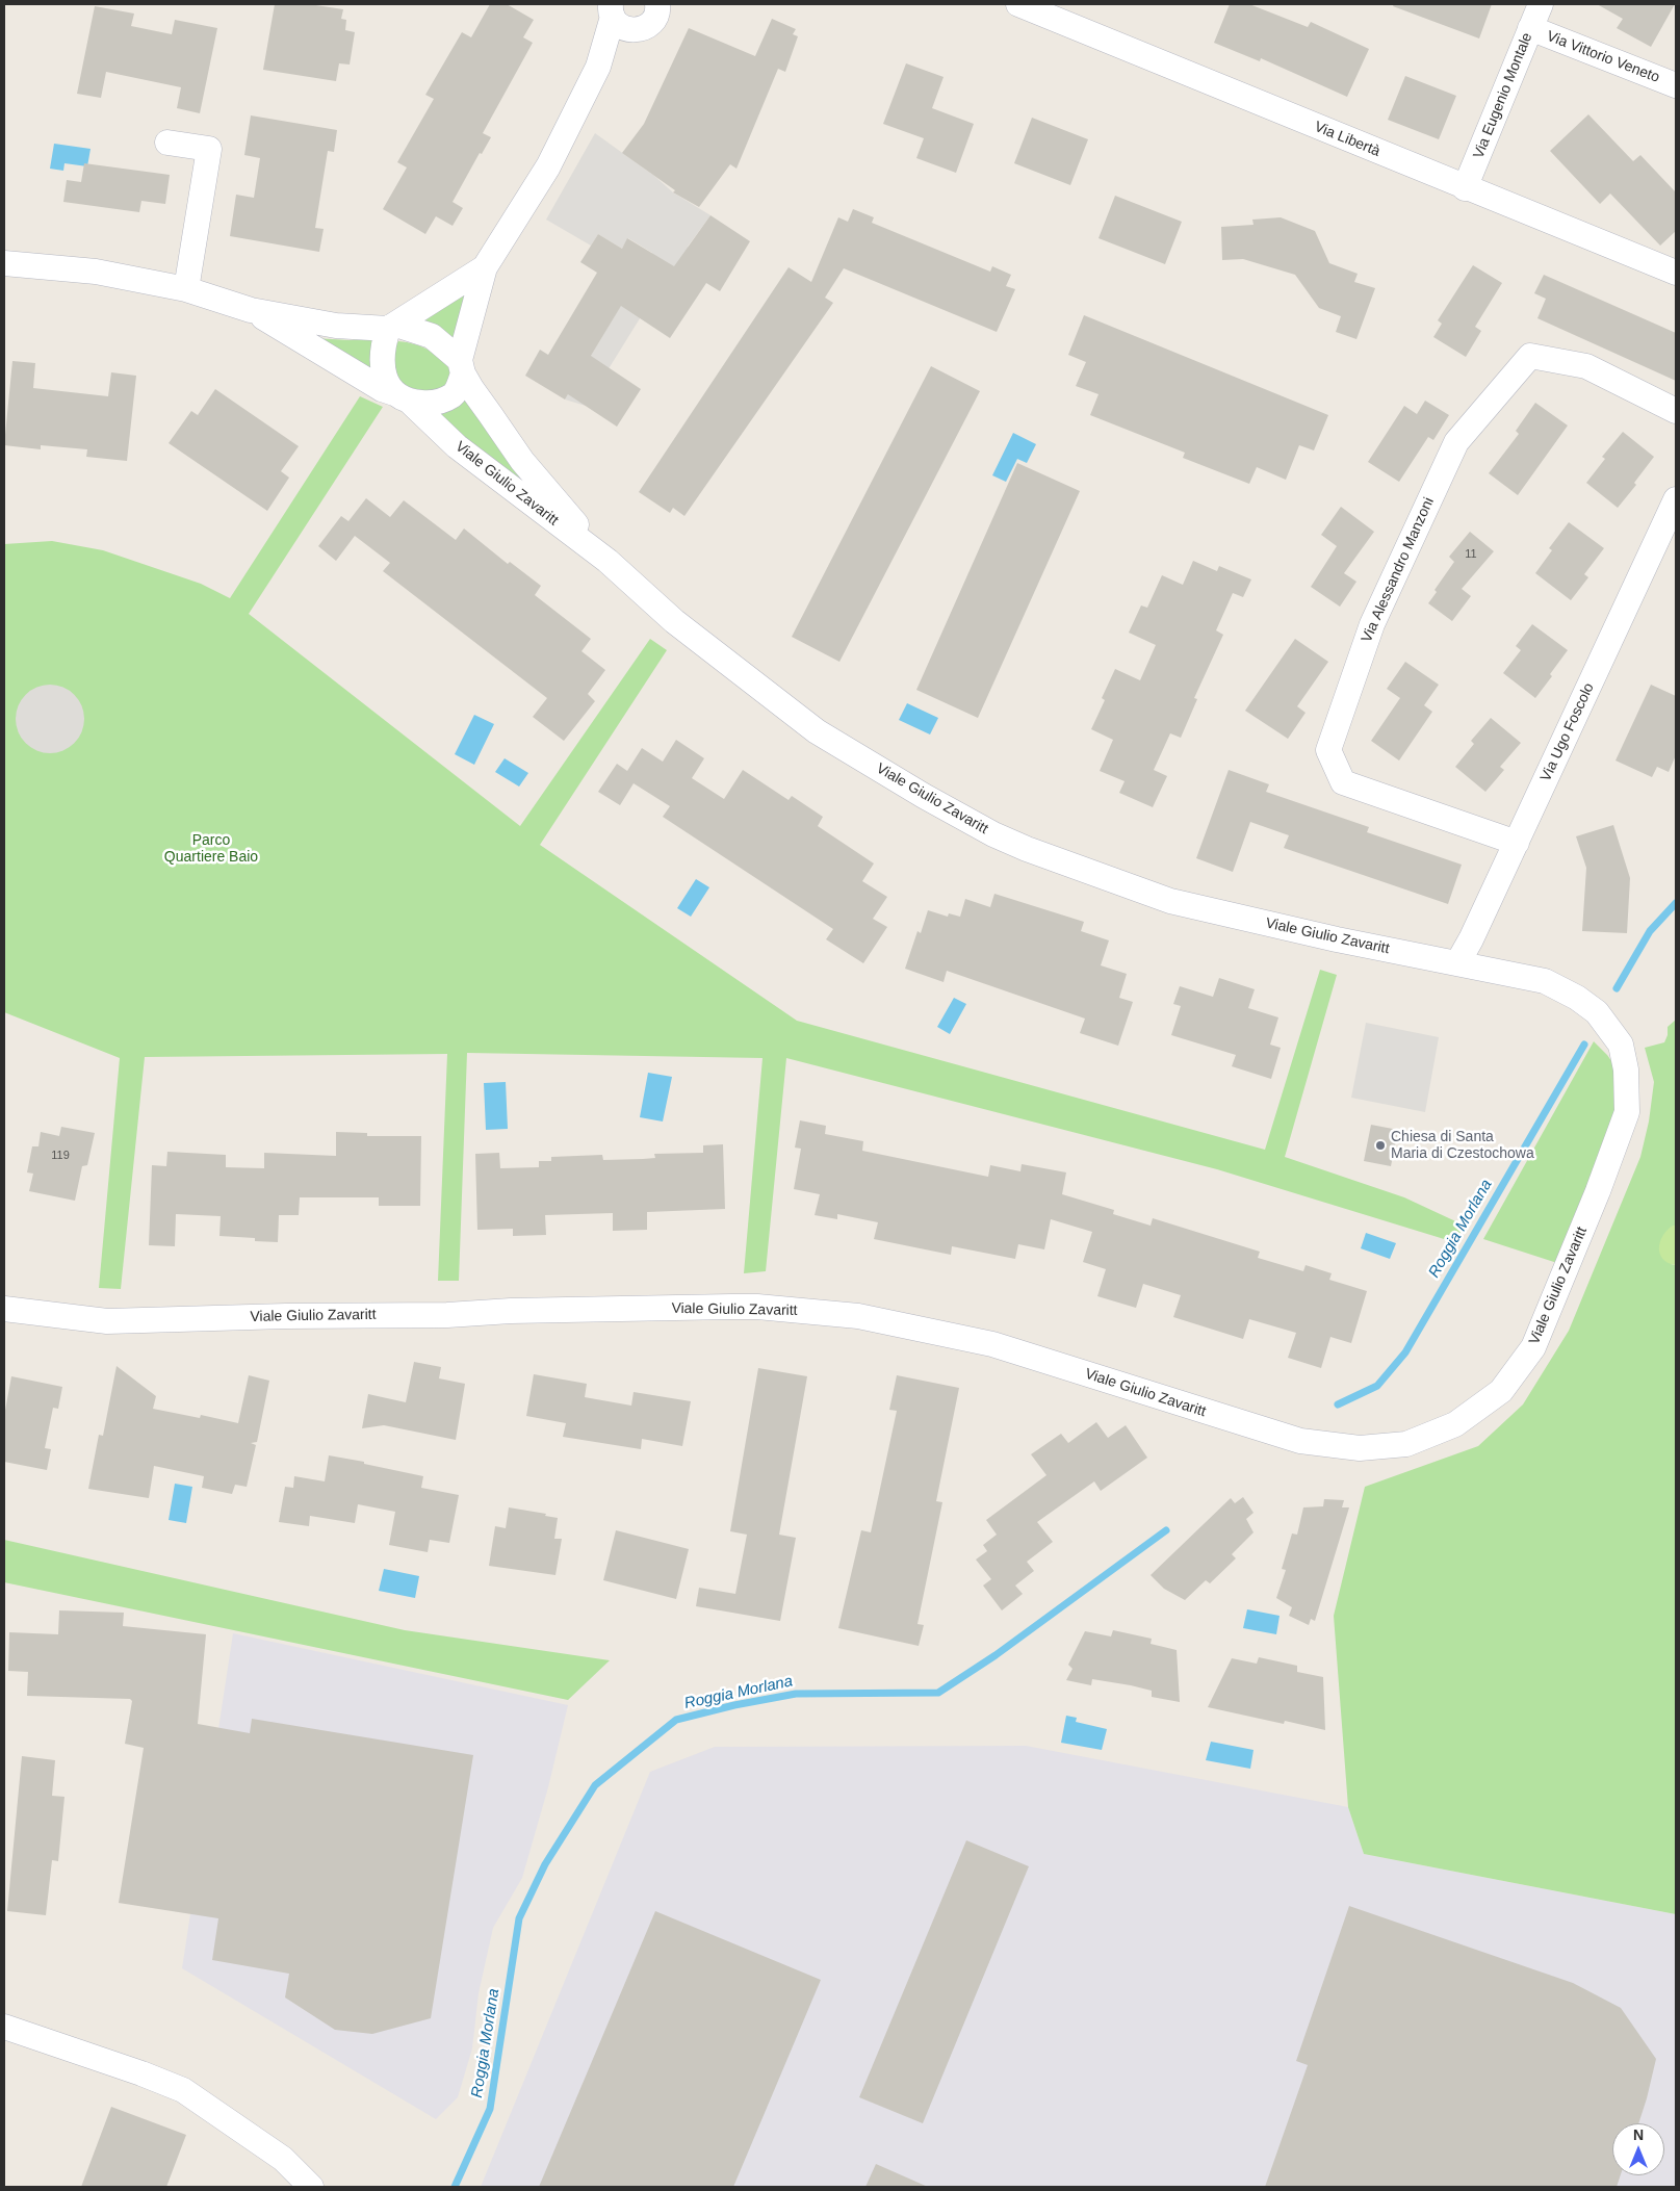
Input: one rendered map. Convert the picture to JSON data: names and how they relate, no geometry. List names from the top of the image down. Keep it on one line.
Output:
{"streets":{"street":["Via Vittorio Veneto","Via Eugenio Montale","Via Libertà","Viale Giulio Zavaritt","Via Alessandro Manzoni","Via Ugo Foscolo"]},"crossings":[["Via Vittorio Veneto","Via Eugenio Montale"],["Via Eugenio Montale","Via Libertà"],["Viale Giulio Zavaritt","Via Ugo Foscolo"],["Via Alessandro Manzoni","Via Ugo Foscolo"]],"water":["Roggia Morlana"],"parks":["Parco Quartiere Baio"],"places":["Chiesa di Santa Maria di Czestochowa"],"house_numbers":["11","119"],"north":"top"}
